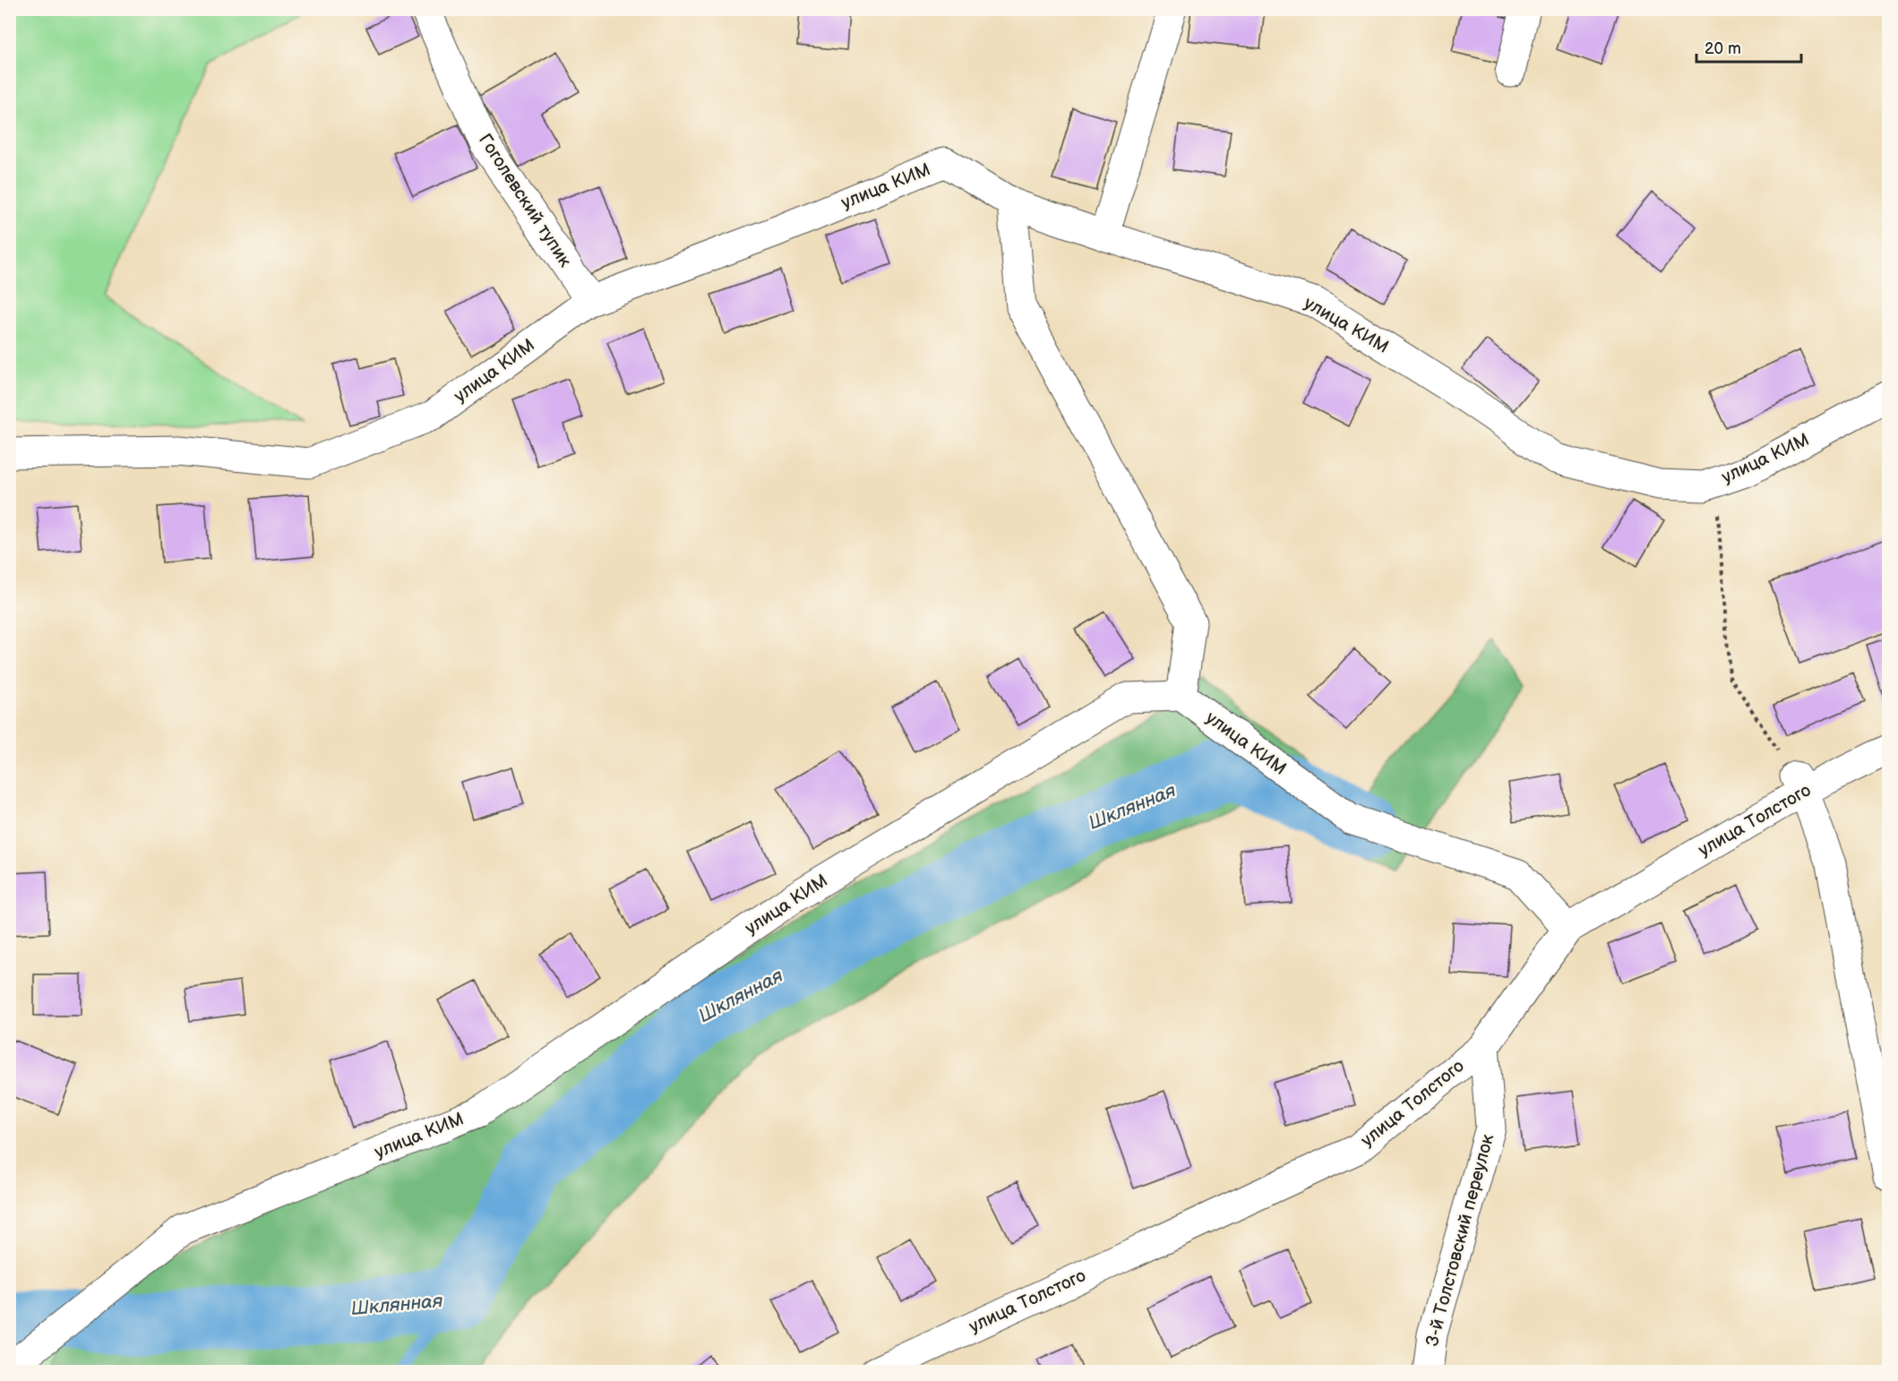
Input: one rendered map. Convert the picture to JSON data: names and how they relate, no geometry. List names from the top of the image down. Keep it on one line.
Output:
{"streets":{"street":["улица КИМ","Гоголевский тупик","улица Толстого","3-й Толстовский переулок"]},"crossings":[["улица КИМ","Гоголевский тупик"],["улица КИМ","улица Толстого"],["улица Толстого","3-й Толстовский переулок"]],"water":["Шклянная"],"scale_bar":"20 m"}
